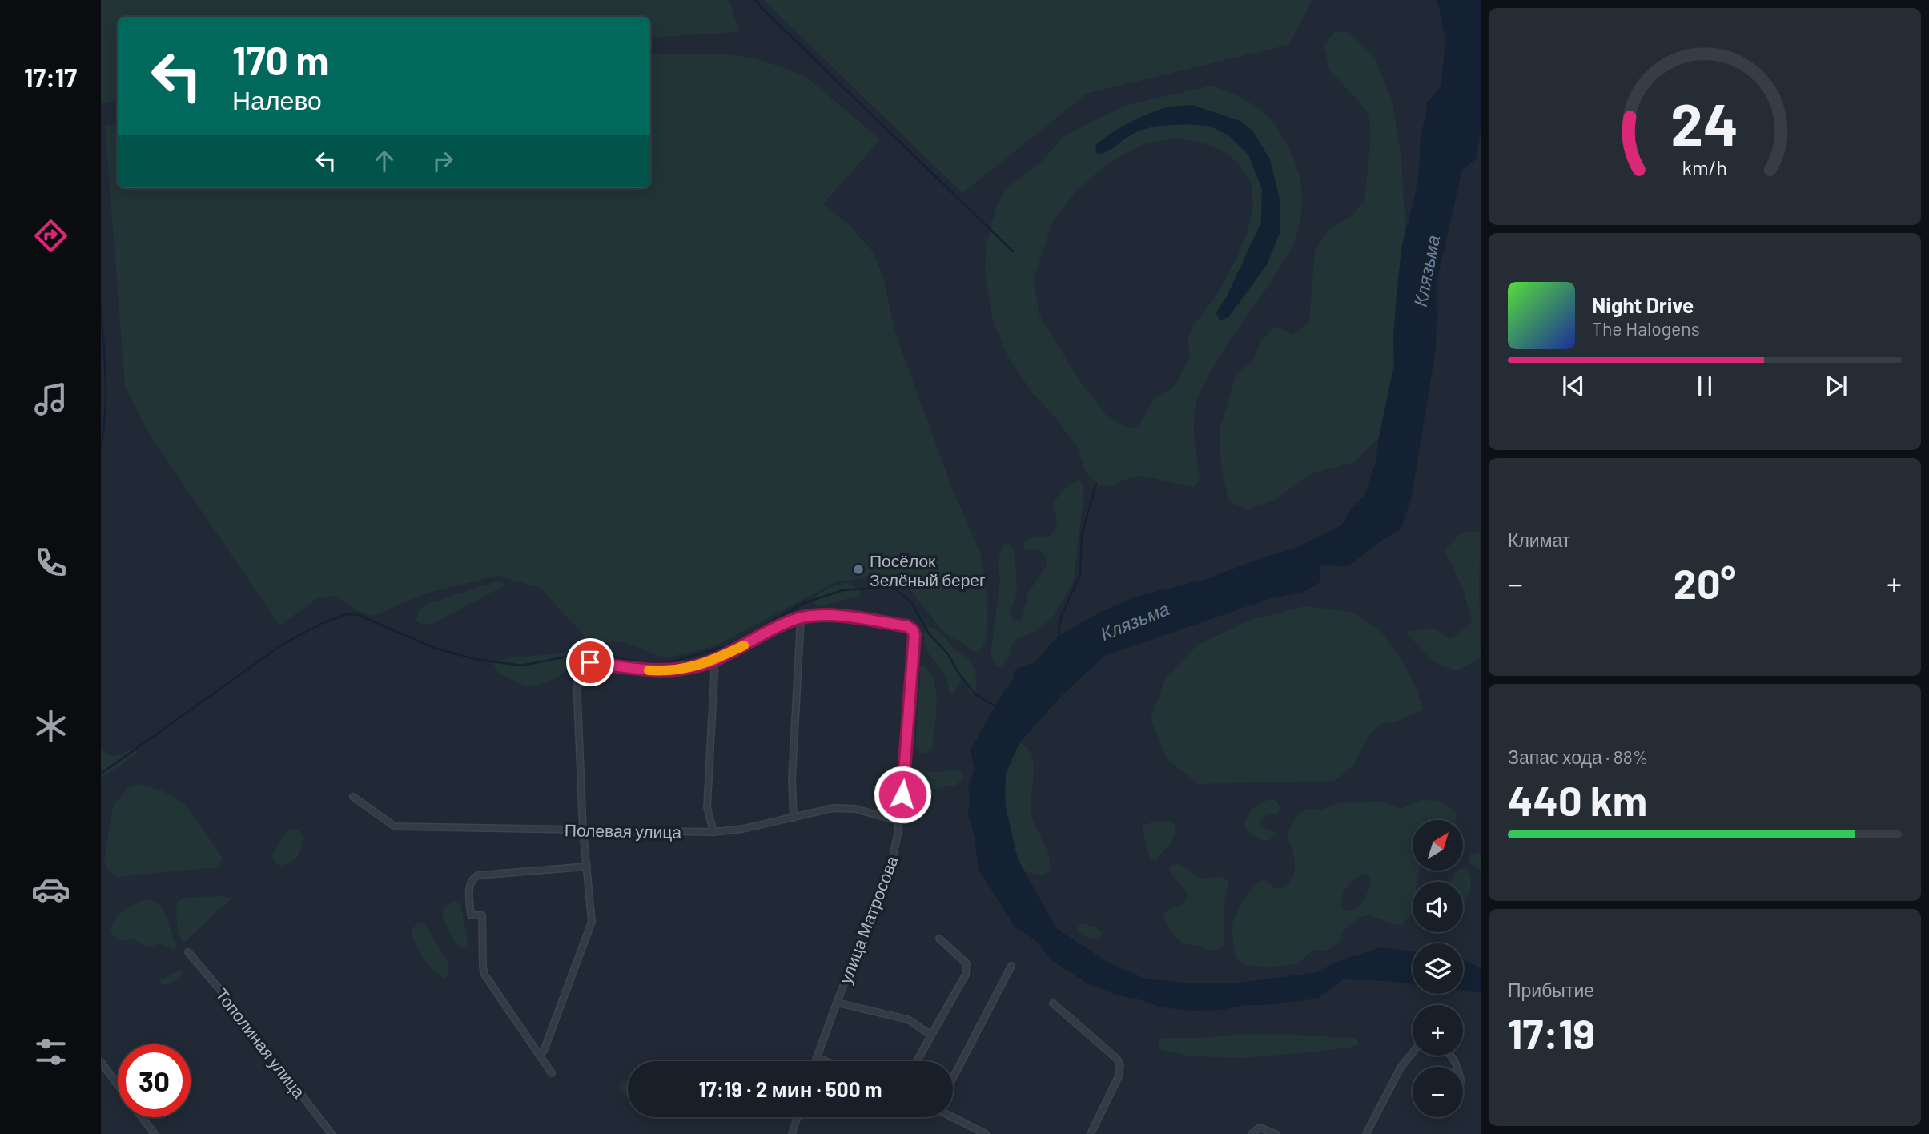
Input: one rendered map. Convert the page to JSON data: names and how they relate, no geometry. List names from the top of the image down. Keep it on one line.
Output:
{"streets":{"street":["Полевая улица","улица Матросова","Тополиная улица"]},"crossings":[["Полевая улица","улица Матросова"]],"water":["Клязьма"],"places":["Посёлок Зелёный берег"],"north":"top right","page":{"tabs":"17:17","turn":["170 m","Налево"],"song":["Night Drive","The Halogens"],"tile":["Климат",["Запас хода · 88%","440 km"],["Прибытие","17:19"]],"heat":["−","20°","+"],"map_buttons":["+","−"],"limit":"30","trip":"17:19 · 2 мин · 500 m","gauge":["24","km/h"]}}
